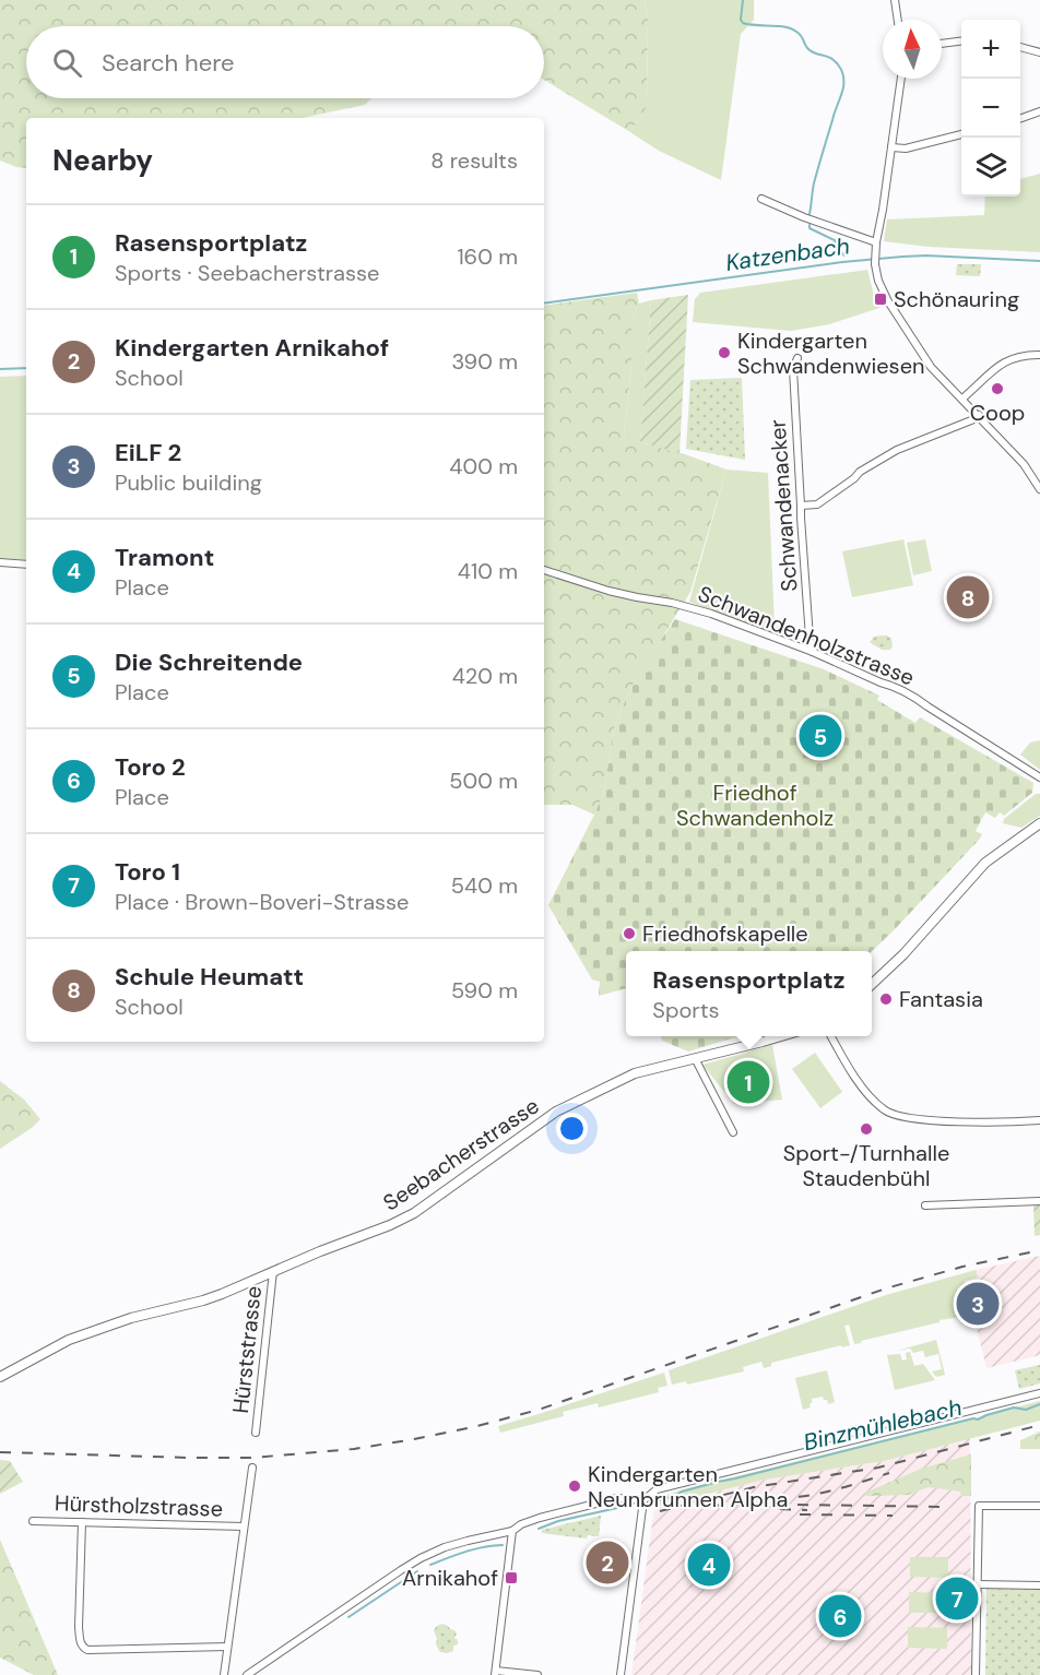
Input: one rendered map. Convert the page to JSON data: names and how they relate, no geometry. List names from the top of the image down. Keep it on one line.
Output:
{"streets":{"street":["Schwandenacker","Schwandenholzstrasse","Seebacherstrasse","Hürststrasse","Hürstholzstrasse"]},"crossings":[["Schwandenacker","Schwandenholzstrasse"],["Seebacherstrasse","Hürststrasse"]],"water":["Katzenbach","Binzmühlebach"],"parks":["Friedhof Schwandenholz"],"places":{"transit":["Schönauring","Arnikahof"],"other":["Kindergarten Schwandenwiesen","Coop","Friedhofskapelle","Fantasia","Sport-/Turnhalle Staudenbühl","Kindergarten Neunbrunnen Alpha"]},"north":"top","page":{"map_buttons":["+","−"],"search":"Search here","heading":["Nearby","8 results"],"list":[{"mark":"1","name":"Rasensportplatz","note":"Sports · Seebacherstrasse","value":"160 m"},{"mark":"2","name":"Kindergarten Arnikahof","note":"School","value":"390 m"},{"mark":"3","name":"EiLF 2","note":"Public building","value":"400 m"},{"mark":"4","name":"Tramont","note":"Place","value":"410 m"},{"mark":"5","name":"Die Schreitende","note":"Place","value":"420 m"},{"mark":"6","name":"Toro 2","note":"Place","value":"500 m"},{"mark":"7","name":"Toro 1","note":"Place · Brown-Boveri-Strasse","value":"540 m"},{"mark":"8","name":"Schule Heumatt","note":"School","value":"590 m"}],"pins":["8","5","1","3","2","4","7","6"],"popup":["Rasensportplatz","Sports"]}}
